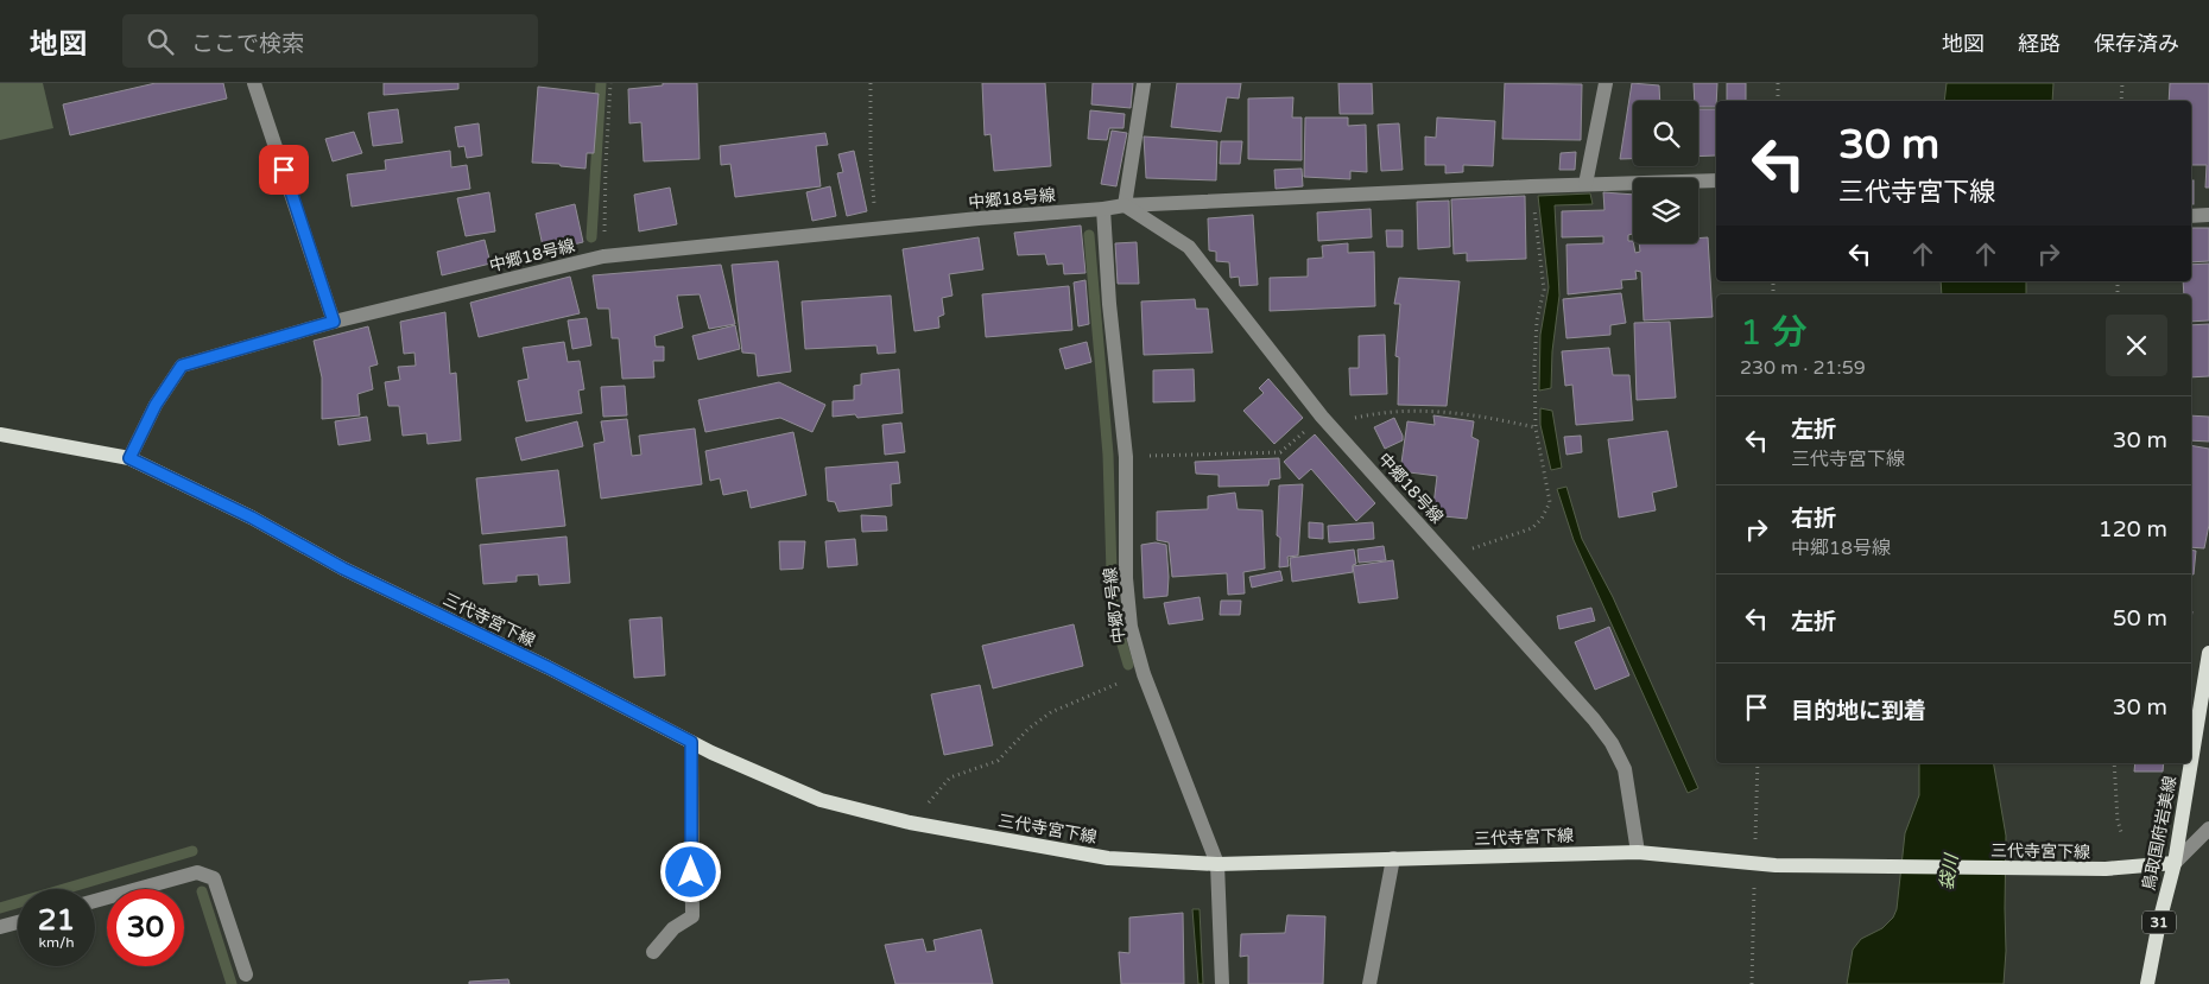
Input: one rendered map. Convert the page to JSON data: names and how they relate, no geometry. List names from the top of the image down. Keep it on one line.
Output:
{"streets":{"main road":["三代寺宮下線","鳥取国府岩美線","31"],"street":["中郷18号線","中郷7号線"]},"crossings":[["中郷18号線","中郷7号線"],["中郷18号線","三代寺宮下線"],["中郷7号線","三代寺宮下線"],["三代寺宮下線","鳥取国府岩美線"]],"water":["袋川"],"page":{"header":"地図","search":"ここで検索","nav":["地図","経路","保存済み"],"turn":["30 m","三代寺宮下線"],"heading":["1 分","230 m · 21:59"],"list":[{"name":"左折","note":"三代寺宮下線","value":"30 m"},{"name":"右折","note":"中郷18号線","value":"120 m"},{"name":"左折","value":"50 m"},{"name":"目的地に到着","value":"30 m"}],"speed":"21 km/h","limit":"30"}}
